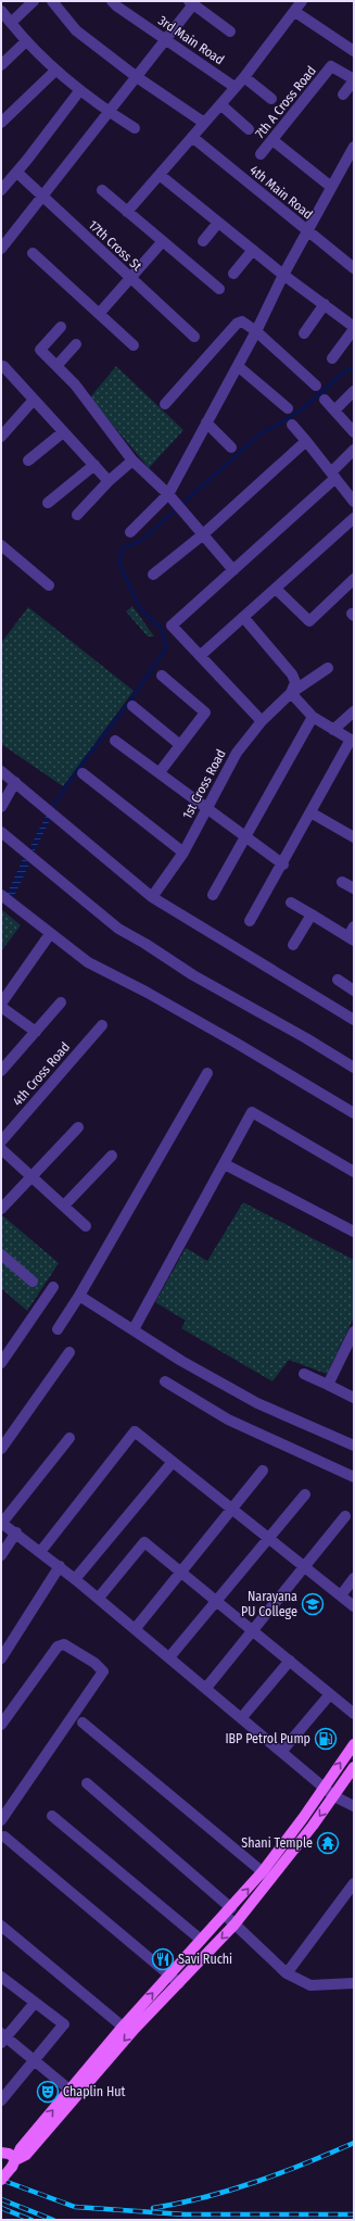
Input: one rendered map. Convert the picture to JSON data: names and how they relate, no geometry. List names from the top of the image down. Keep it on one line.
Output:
{"streets":{"street":["3rd Main Road","7th A Cross Road","4th Main Road","17th Cross St","1st Cross Road","4th Cross Road"]},"places":{"school or university":["Narayana PU College"],"fuel station":["IBP Petrol Pump"],"temple":["Shani Temple"],"restaurant":["Savi Ruchi"],"theatre":["Chaplin Hut"]}}
